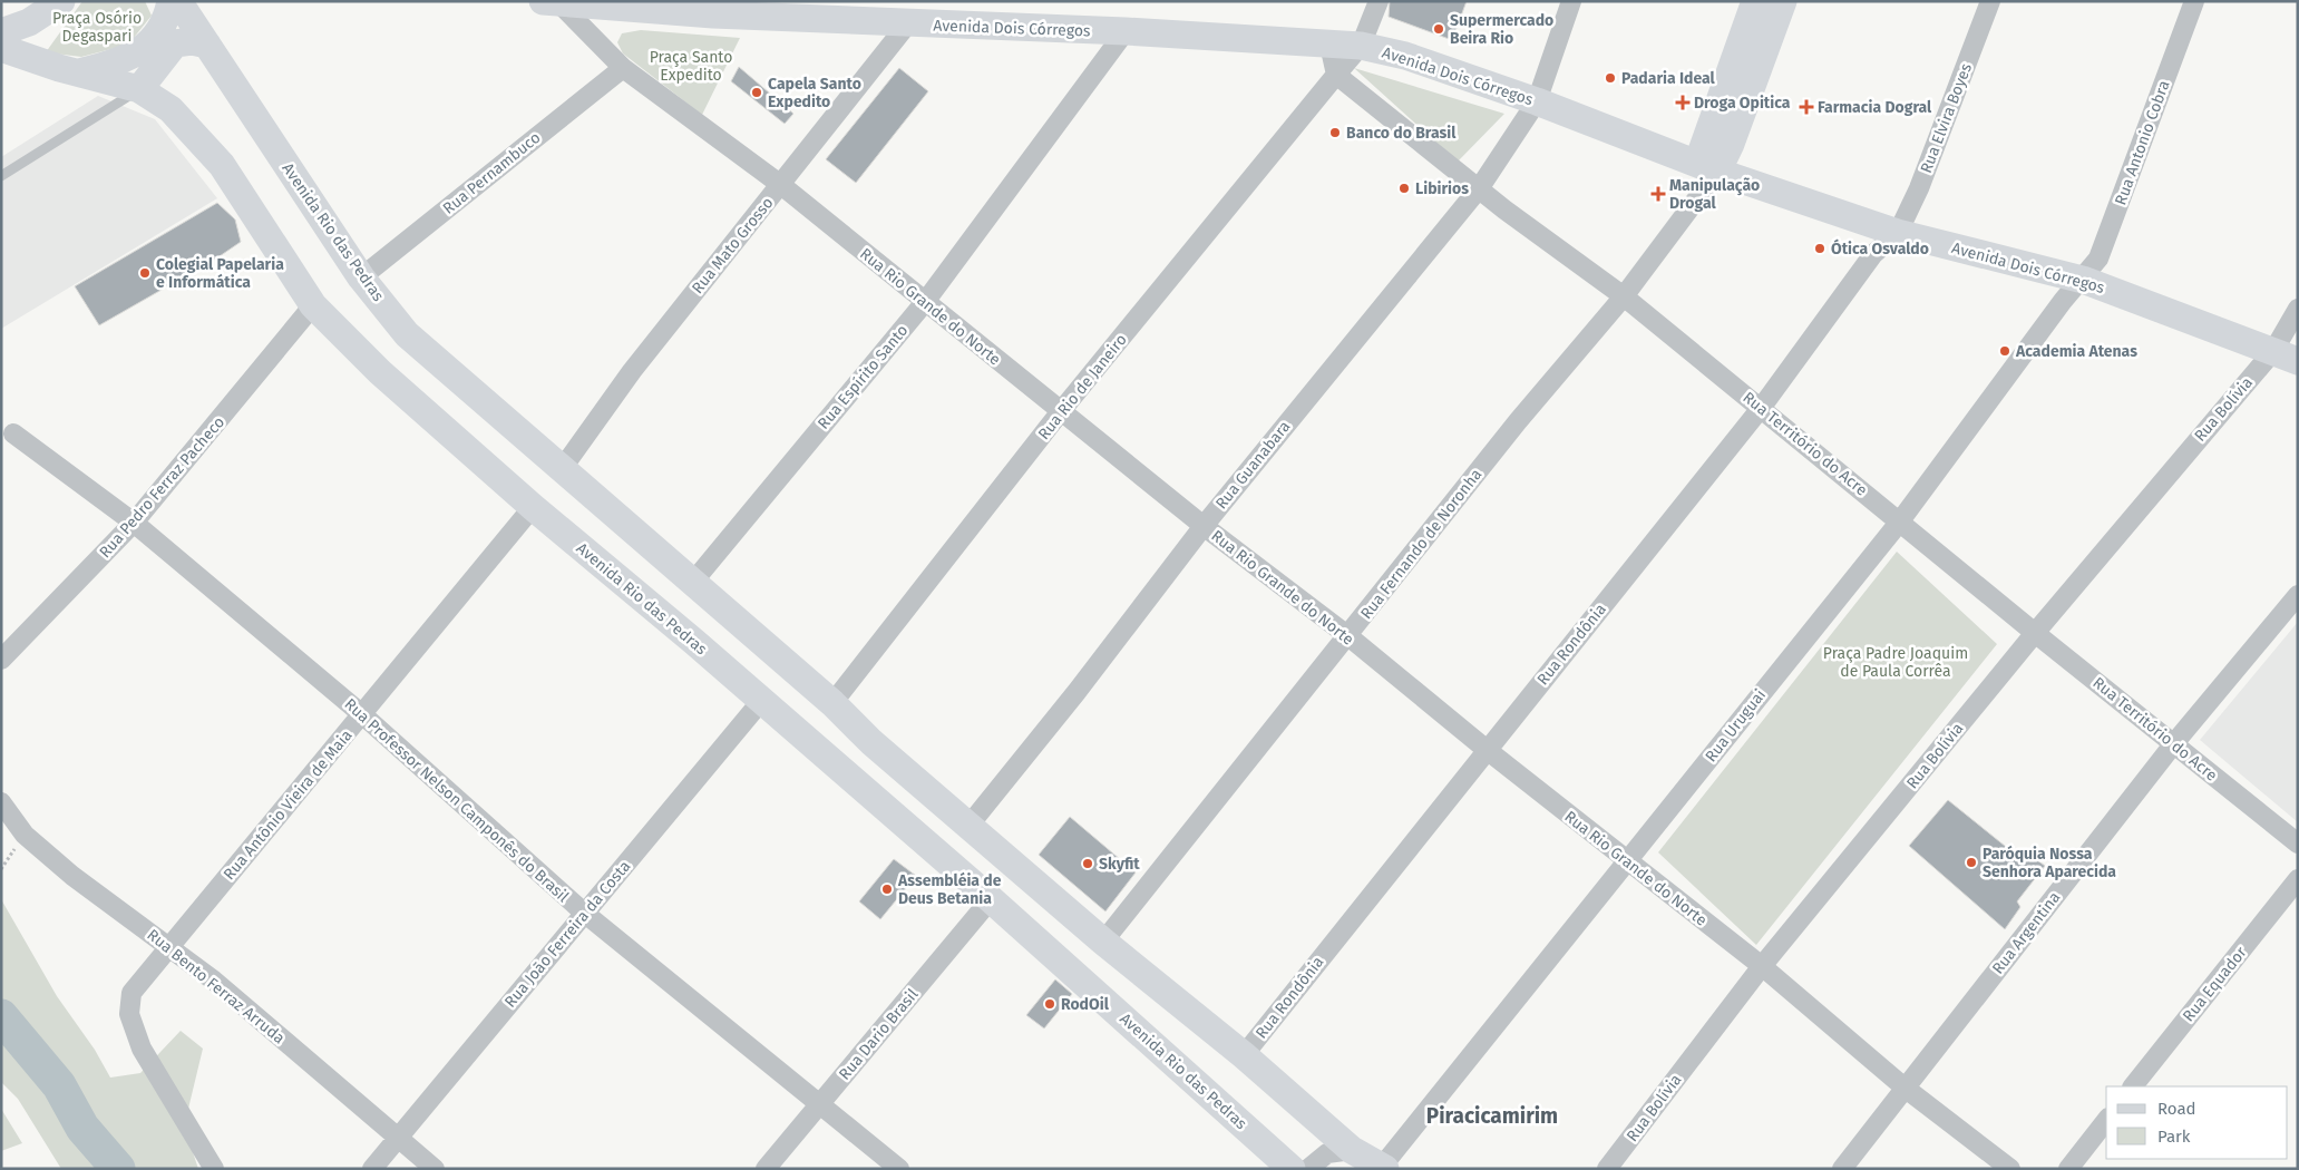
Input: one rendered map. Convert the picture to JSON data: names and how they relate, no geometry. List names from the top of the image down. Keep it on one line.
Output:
{"streets":{"main road":["Avenida Dois Córregos","Avenida Rio das Pedras"],"street":["Rua Elvira Boyes","Rua Antonio Cobra","Rua Pernambuco","Rua Mato Grosso","Rua Rio Grande do Norte","Rua Espírito Santo","Rua Rio de Janeiro","Rua Bolívia","Rua Território do Acre","Rua Guanabara","Rua Pedro Ferraz Pacheco","Rua Fernando de Noronha","Rua Rondônia","Rua Uruguai","Rua Professor Nelson Camponês do Brasil","Rua Antônio Vieira de Maia","Rua Argentina","Rua João Ferreira da Costa","Rua Equador","Rua Bento Ferraz Arruda","Rua Dario Brasil"]},"crossings":[["Avenida Dois Córregos","Rua Elvira Boyes"],["Avenida Dois Córregos","Rua Antonio Cobra"],["Avenida Dois Córregos","Rua Mato Grosso"],["Avenida Dois Córregos","Rua Rio Grande do Norte"],["Avenida Dois Córregos","Rua Espírito Santo"],["Avenida Dois Córregos","Rua Bolívia"],["Avenida Dois Córregos","Rua Guanabara"],["Avenida Dois Córregos","Rua Fernando de Noronha"],["Avenida Dois Córregos","Rua Rondônia"],["Avenida Dois Córregos","Rua Uruguai"],["Rua Elvira Boyes","Rua Rondônia"],["Rua Antonio Cobra","Rua Uruguai"],["Rua Pernambuco","Avenida Rio das Pedras"],["Rua Pernambuco","Rua Rio Grande do Norte"],["Avenida Rio das Pedras","Rua Mato Grosso"],["Avenida Rio das Pedras","Rua Espírito Santo"],["Avenida Rio das Pedras","Rua Rio de Janeiro"],["Avenida Rio das Pedras","Rua Guanabara"],["Avenida Rio das Pedras","Rua Pedro Ferraz Pacheco"],["Avenida Rio das Pedras","Rua Fernando de Noronha"],["Avenida Rio das Pedras","Rua Rondônia"],["Avenida Rio das Pedras","Rua Uruguai"],["Avenida Rio das Pedras","Rua Antônio Vieira de Maia"],["Avenida Rio das Pedras","Rua João Ferreira da Costa"],["Avenida Rio das Pedras","Rua Dario Brasil"],["Rua Mato Grosso","Rua Rio Grande do Norte"],["Rua Rio Grande do Norte","Rua Espírito Santo"],["Rua Rio Grande do Norte","Rua Rio de Janeiro"],["Rua Rio Grande do Norte","Rua Bolívia"],["Rua Rio Grande do Norte","Rua Guanabara"],["Rua Rio Grande do Norte","Rua Fernando de Noronha"],["Rua Rio Grande do Norte","Rua Rondônia"],["Rua Rio Grande do Norte","Rua Uruguai"],["Rua Rio Grande do Norte","Rua Argentina"],["Rua Rio de Janeiro","Rua Território do Acre"],["Rua Bolívia","Rua Território do Acre"],["Rua Território do Acre","Rua Guanabara"],["Rua Território do Acre","Rua Fernando de Noronha"],["Rua Território do Acre","Rua Rondônia"],["Rua Território do Acre","Rua Uruguai"],["Rua Território do Acre","Rua Argentina"],["Rua Pedro Ferraz Pacheco","Rua Professor Nelson Camponês do Brasil"],["Rua Professor Nelson Camponês do Brasil","Rua Antônio Vieira de Maia"],["Rua Professor Nelson Camponês do Brasil","Rua João Ferreira da Costa"],["Rua Professor Nelson Camponês do Brasil","Rua Dario Brasil"],["Rua Antônio Vieira de Maia","Rua Bento Ferraz Arruda"],["Rua João Ferreira da Costa","Rua Bento Ferraz Arruda"]],"districts":["Piracicamirim"],"parks":["Praça Osório Degaspari","Praça Santo Expedito","Praça Padre Joaquim de Paula Corrêa"],"places":{"other":["Supermercado Beira Rio","Padaria Ideal","Capela Santo Expedito","Banco do Brasil","Libirios","Ótica Osvaldo","Colegial Papelaria e Informática","Academia Atenas","Paróquia Nossa Senhora Aparecida","Skyfit","Assembléia de Deus Betania","RodOil"],"health":["Droga Opitica","Farmacia Dogral","Manipulação Drogal"]},"legend":["Road","Park"]}
